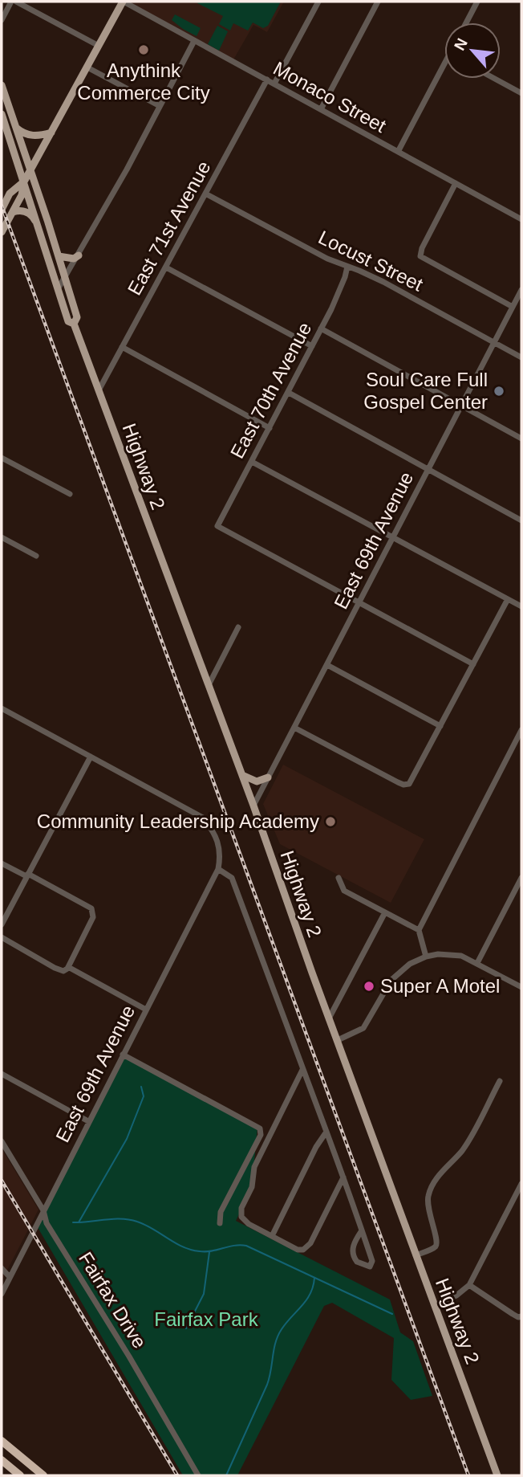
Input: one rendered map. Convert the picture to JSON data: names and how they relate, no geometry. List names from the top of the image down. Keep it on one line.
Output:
{"streets":{"main road":["Highway 2"],"street":["Monaco Street","East 71st Avenue","Locust Street","East 70th Avenue","East 69th Avenue","Fairfax Drive"]},"crossings":[["Monaco Street","East 71st Avenue"],["East 71st Avenue","Locust Street"],["East 71st Avenue","Highway 2"],["Locust Street","East 70th Avenue"],["Locust Street","East 69th Avenue"],["East 70th Avenue","East 69th Avenue"],["Highway 2","East 69th Avenue"],["East 69th Avenue","Fairfax Drive"]],"parks":["Fairfax Park"],"places":["Anythink Commerce City","Soul Care Full Gospel Center","Community Leadership Academy","Super A Motel"],"north":"top left"}
